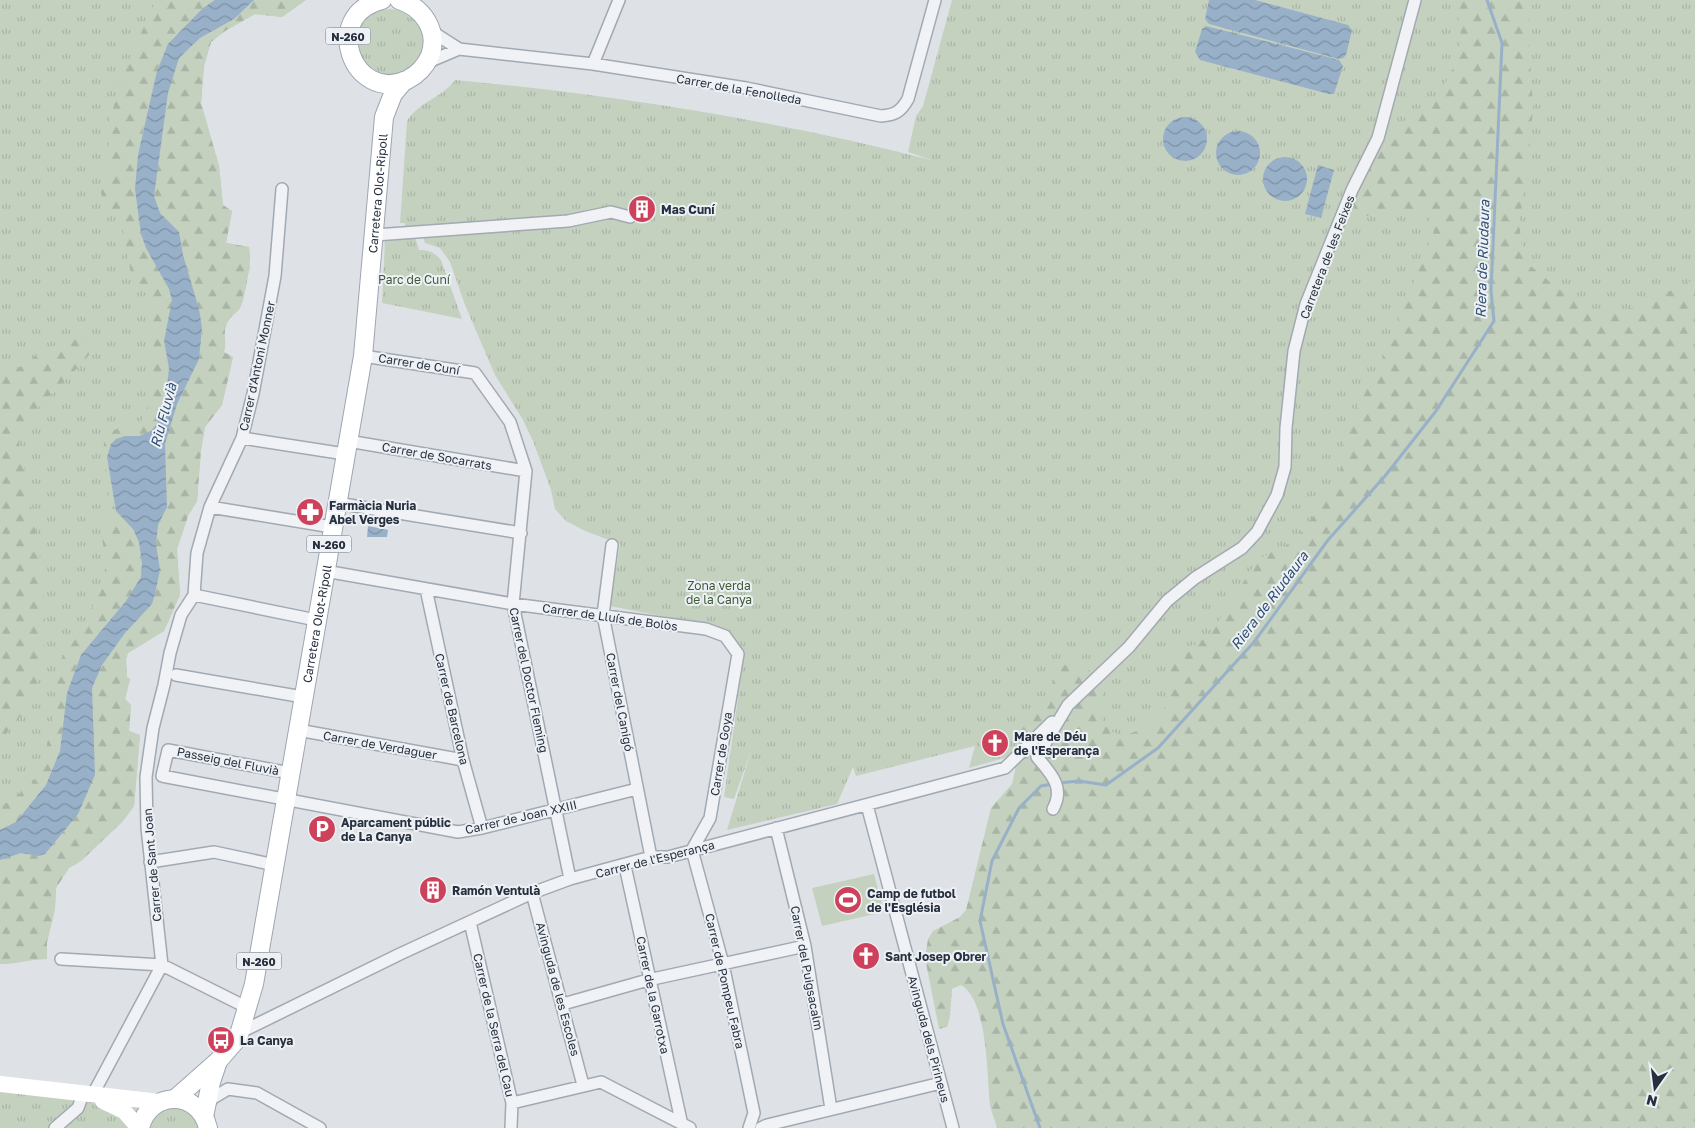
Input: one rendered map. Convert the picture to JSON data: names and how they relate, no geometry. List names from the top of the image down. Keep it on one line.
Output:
{"streets":{"main road":["N-260","Carretera Olot-Ripoll"],"street":["Carrer de la Fenolleda","Carretera de les Feixes","Carrer de Cuní","Carrer d'Antoni Monner","Carrer de Socarrats","Carrer de Lluís de Bolòs","Carrer del Doctor Fleming","Carrer del Canigó","Carrer de Barcelona","Carrer de Verdaguer","Carrer de Goya","Passeig del Fluvià","Carrer de Joan XXIII","Carrer de l'Esperança","Carrer de Sant Joan","Carrer del Puigsacalm","Carrer de Pompeu Fabra","Avinguda de les Escoles","Carrer de la Garrotxa","Carrer de la Serra del Cau","Avinguda dels Pirineus"]},"crossings":[["N-260","Carretera Olot-Ripoll"],["Carretera Olot-Ripoll","Carrer de Cuní"],["Carretera Olot-Ripoll","Carrer de Socarrats"],["Carretera Olot-Ripoll","Carrer de Lluís de Bolòs"],["Carretera Olot-Ripoll","Carrer de Verdaguer"],["Carretera Olot-Ripoll","Passeig del Fluvià"],["Carretera Olot-Ripoll","Carrer de Joan XXIII"],["Carretera Olot-Ripoll","Carrer de l'Esperança"],["Carretera de les Feixes","Carrer de l'Esperança"],["Carrer de Cuní","Carrer del Doctor Fleming"],["Carrer d'Antoni Monner","Carrer de Socarrats"],["Carrer d'Antoni Monner","Carrer de Sant Joan"],["Carrer de Socarrats","Carrer del Doctor Fleming"],["Carrer de Lluís de Bolòs","Carrer del Doctor Fleming"],["Carrer de Lluís de Bolòs","Carrer del Canigó"],["Carrer de Lluís de Bolòs","Carrer de Barcelona"],["Carrer de Lluís de Bolòs","Carrer de Goya"],["Carrer del Doctor Fleming","Carrer de Joan XXIII"],["Carrer del Doctor Fleming","Carrer de l'Esperança"],["Carrer del Canigó","Carrer de Joan XXIII"],["Carrer del Canigó","Carrer de l'Esperança"],["Carrer de Barcelona","Carrer de Verdaguer"],["Carrer de Barcelona","Carrer de Joan XXIII"],["Carrer de Goya","Carrer de l'Esperança"],["Carrer de Goya","Carrer de Pompeu Fabra"],["Carrer de l'Esperança","Carrer del Puigsacalm"],["Carrer de l'Esperança","Carrer de Pompeu Fabra"],["Carrer de l'Esperança","Avinguda de les Escoles"],["Carrer de l'Esperança","Carrer de la Garrotxa"],["Carrer de l'Esperança","Carrer de la Serra del Cau"],["Carrer de l'Esperança","Avinguda dels Pirineus"]],"water":["Riera de Riudaura","Riu Fluvià"],"parks":["Parc de Cuní","Zona verda de la Canya"],"places":{"building":["Mas Cuní","Ramón Ventulà"],"pharmacy":["Farmàcia Nuria Abel Verges"],"church":["Mare de Déu de l'Esperança","Sant Josep Obrer"],"parking":["Aparcament públic de La Canya"],"sports":["Camp de futbol de l'Església"],"bus stop":["La Canya"]},"north":"bottom"}
